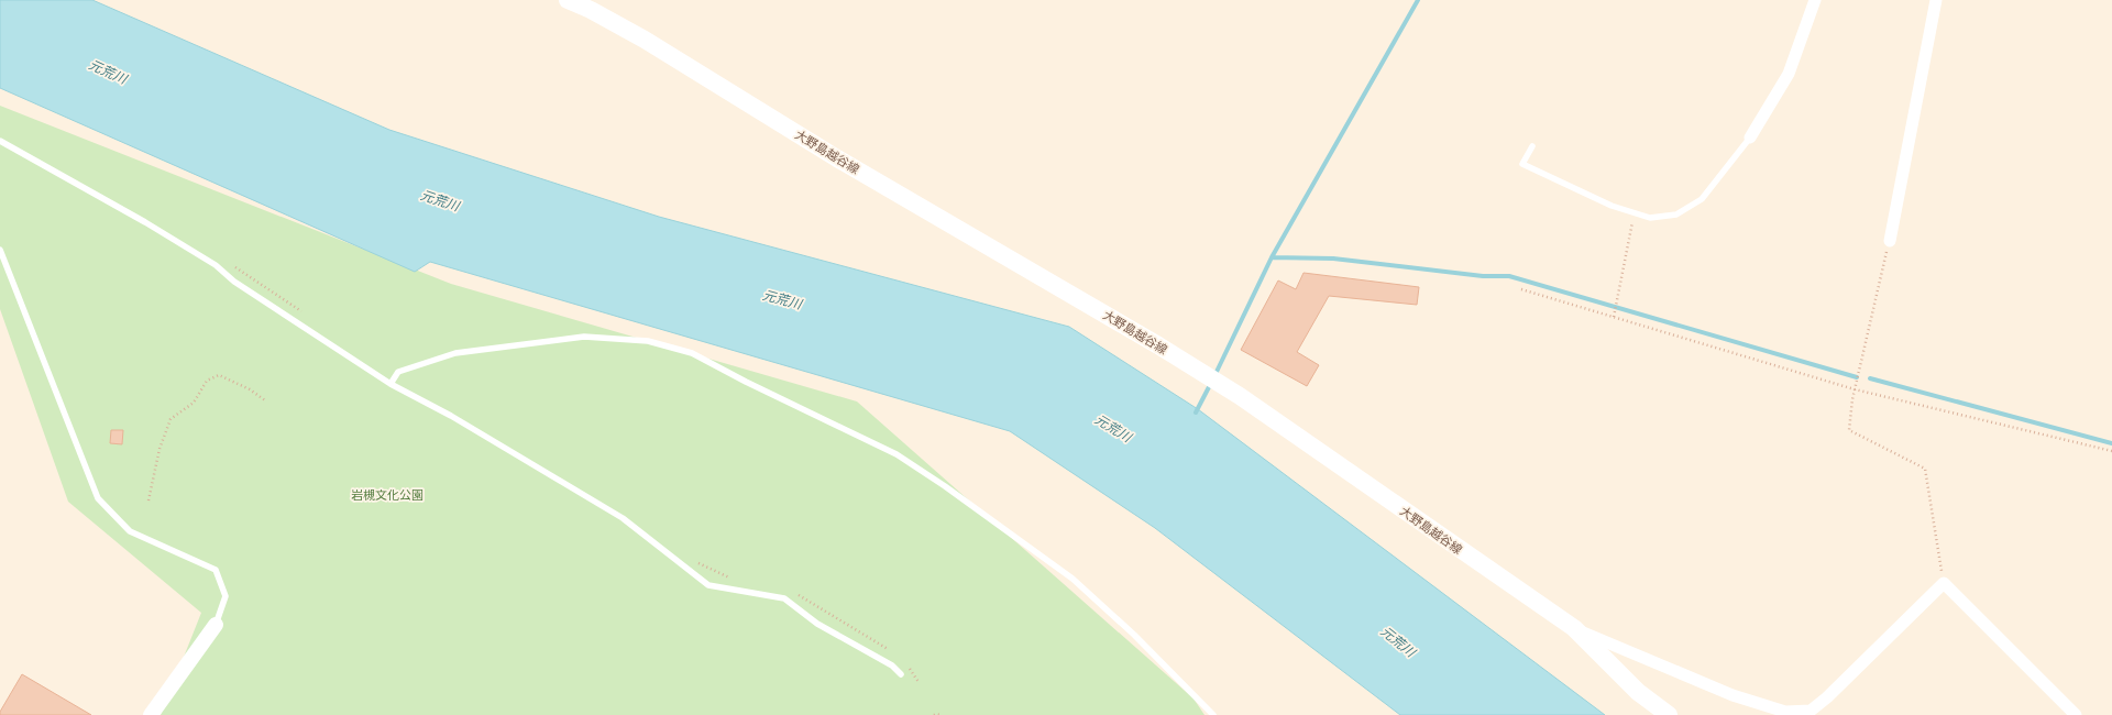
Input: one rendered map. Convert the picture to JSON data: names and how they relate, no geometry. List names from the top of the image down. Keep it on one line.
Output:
{"streets":{"main road":["大野島越谷線"]},"water":["元荒川"],"parks":["岩槻文化公園"]}
